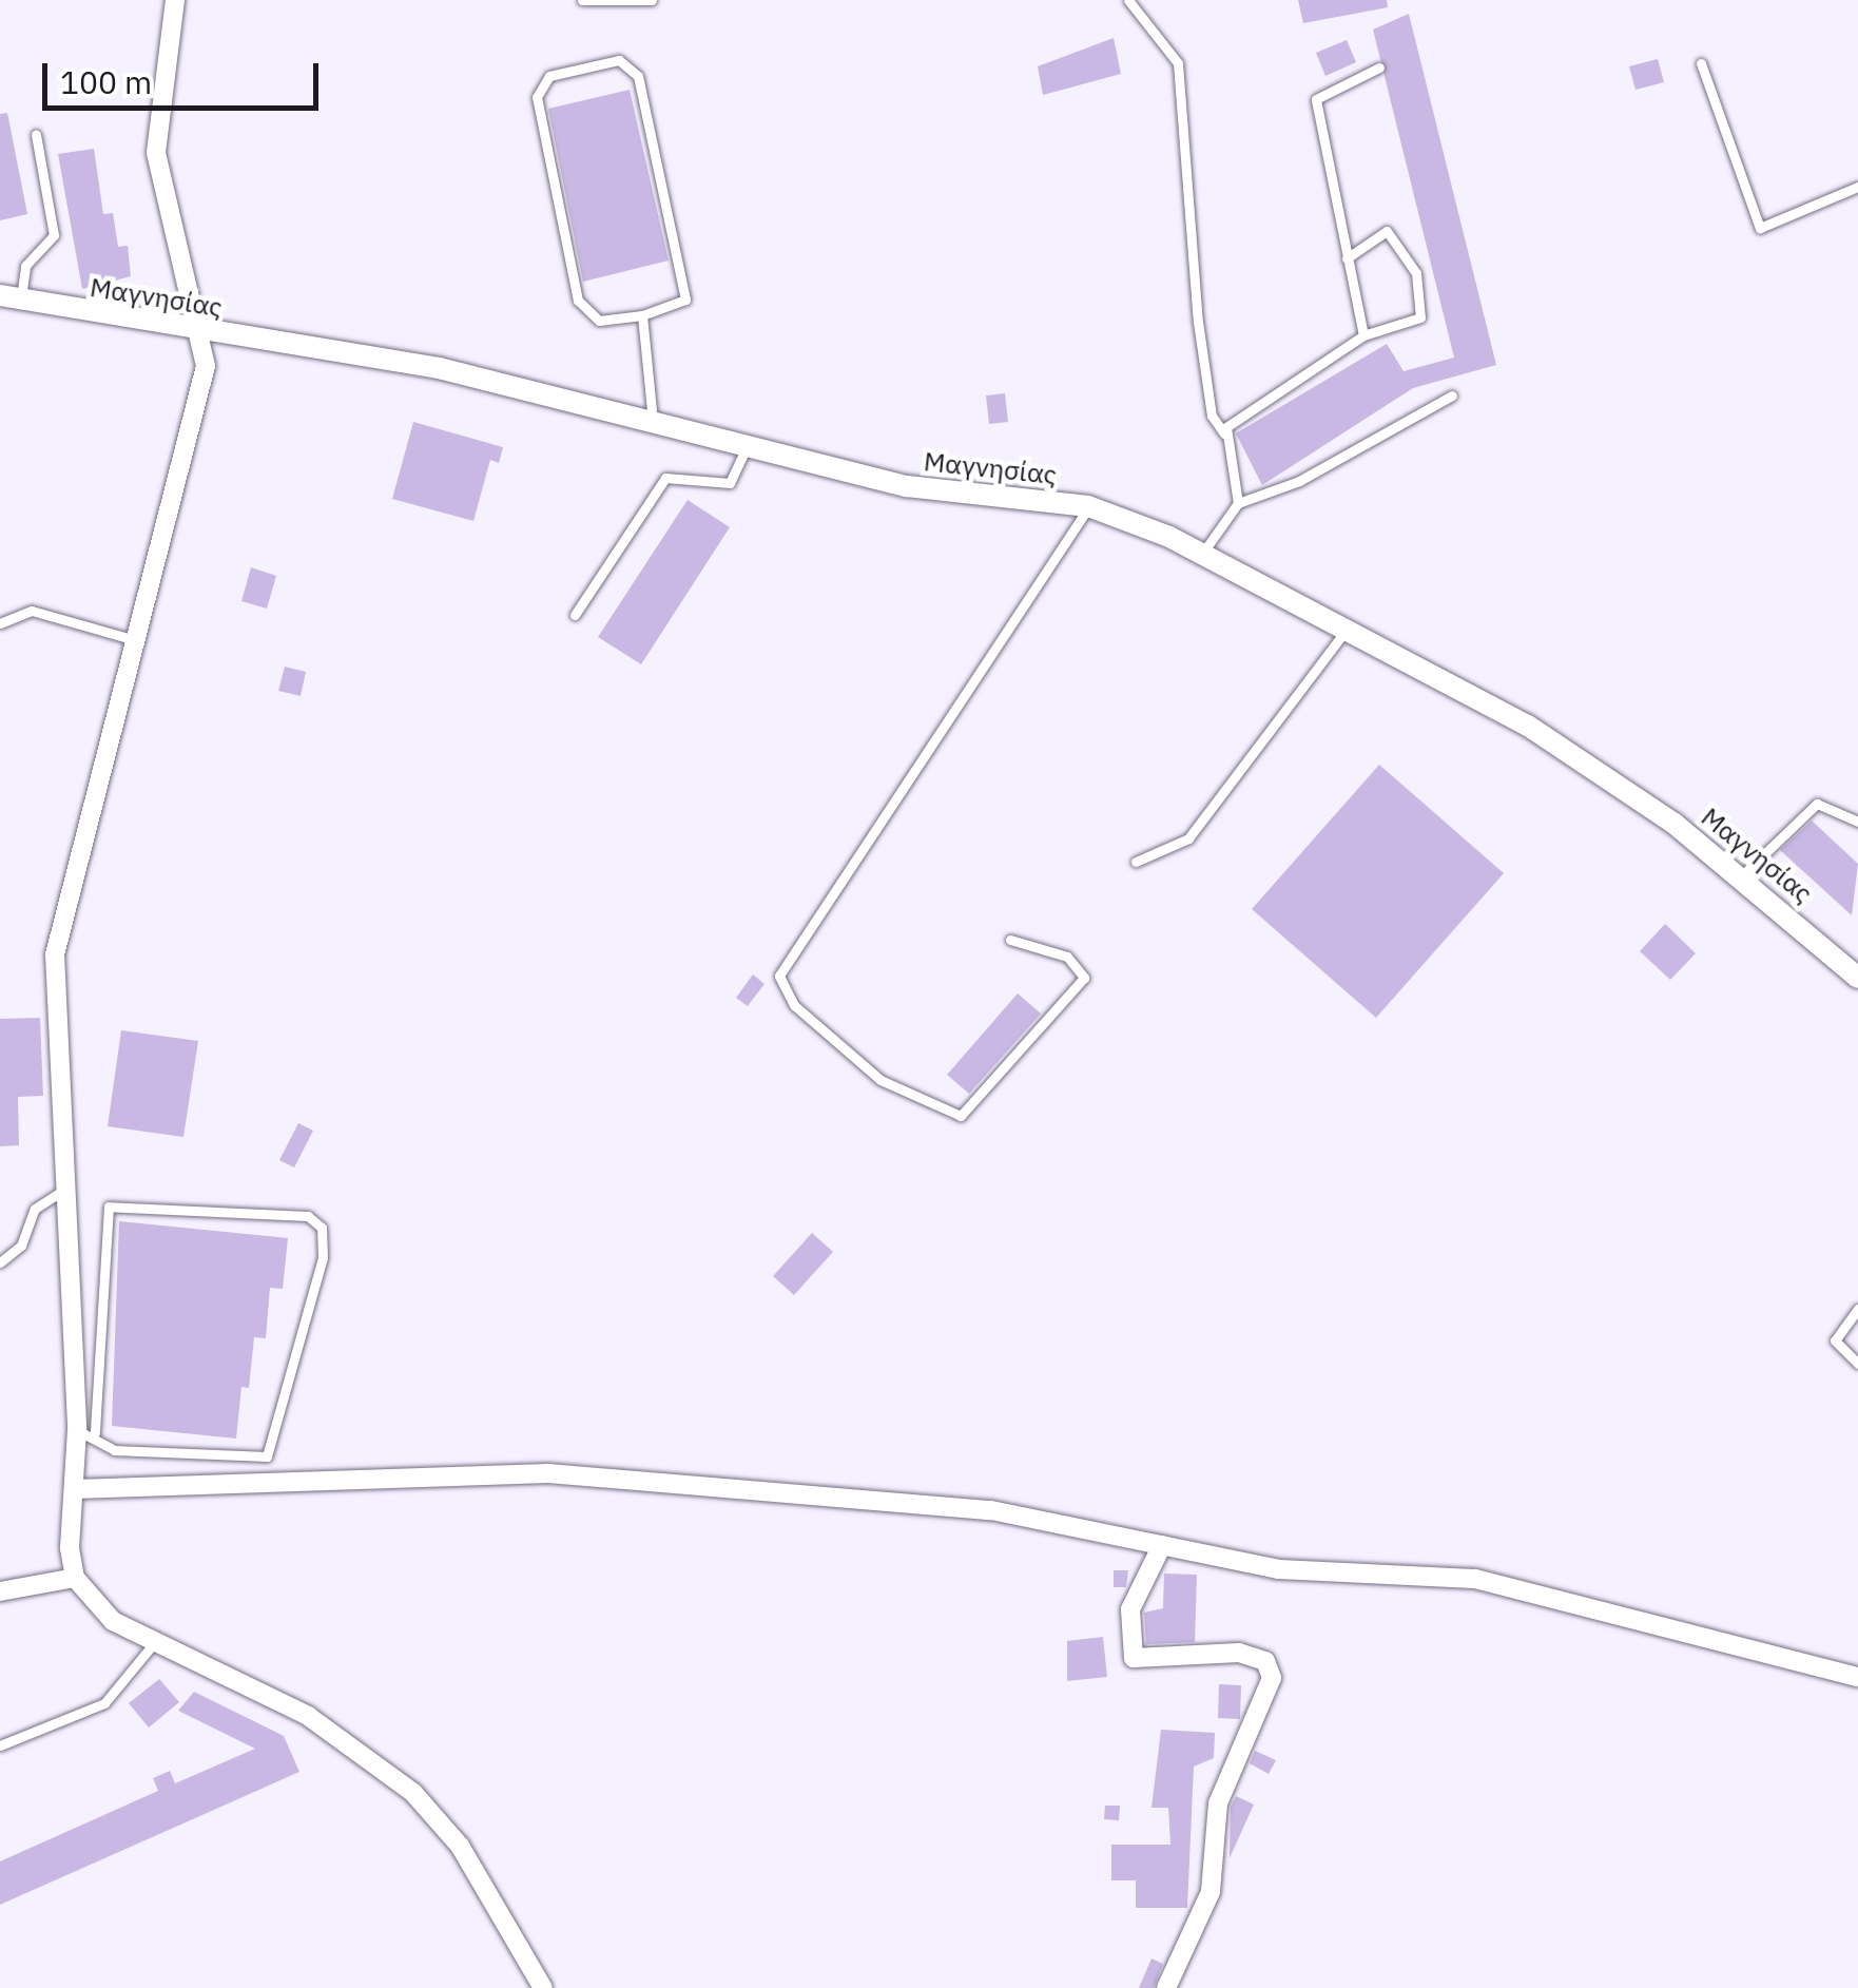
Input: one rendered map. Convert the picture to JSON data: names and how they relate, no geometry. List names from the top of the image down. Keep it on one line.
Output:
{"streets":{"street":["Μαγνησίας"]},"scale_bar":"100 m"}
